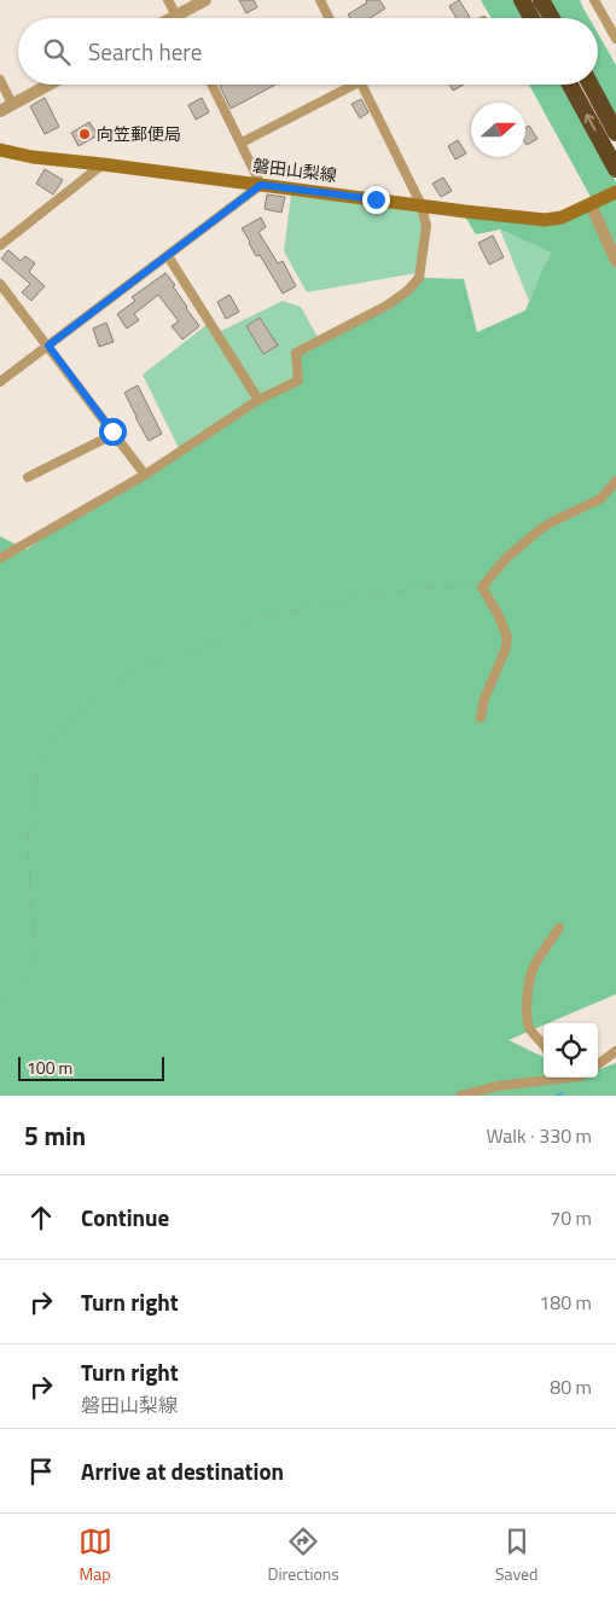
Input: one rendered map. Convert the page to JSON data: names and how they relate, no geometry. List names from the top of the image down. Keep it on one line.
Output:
{"streets":{"main road":["磐田山梨線"]},"places":["向笠郵便局"],"scale_bar":"100 m","north":"right","page":{"search":"Search here","scale":"100 m","heading":["5 min","Walk · 330 m"],"list":[["Continue","70 m"],["Turn right","180 m"],["Turn right","磐田山梨線","80 m"],"Arrive at destination"],"nav":["Map","Directions","Saved"]}}
